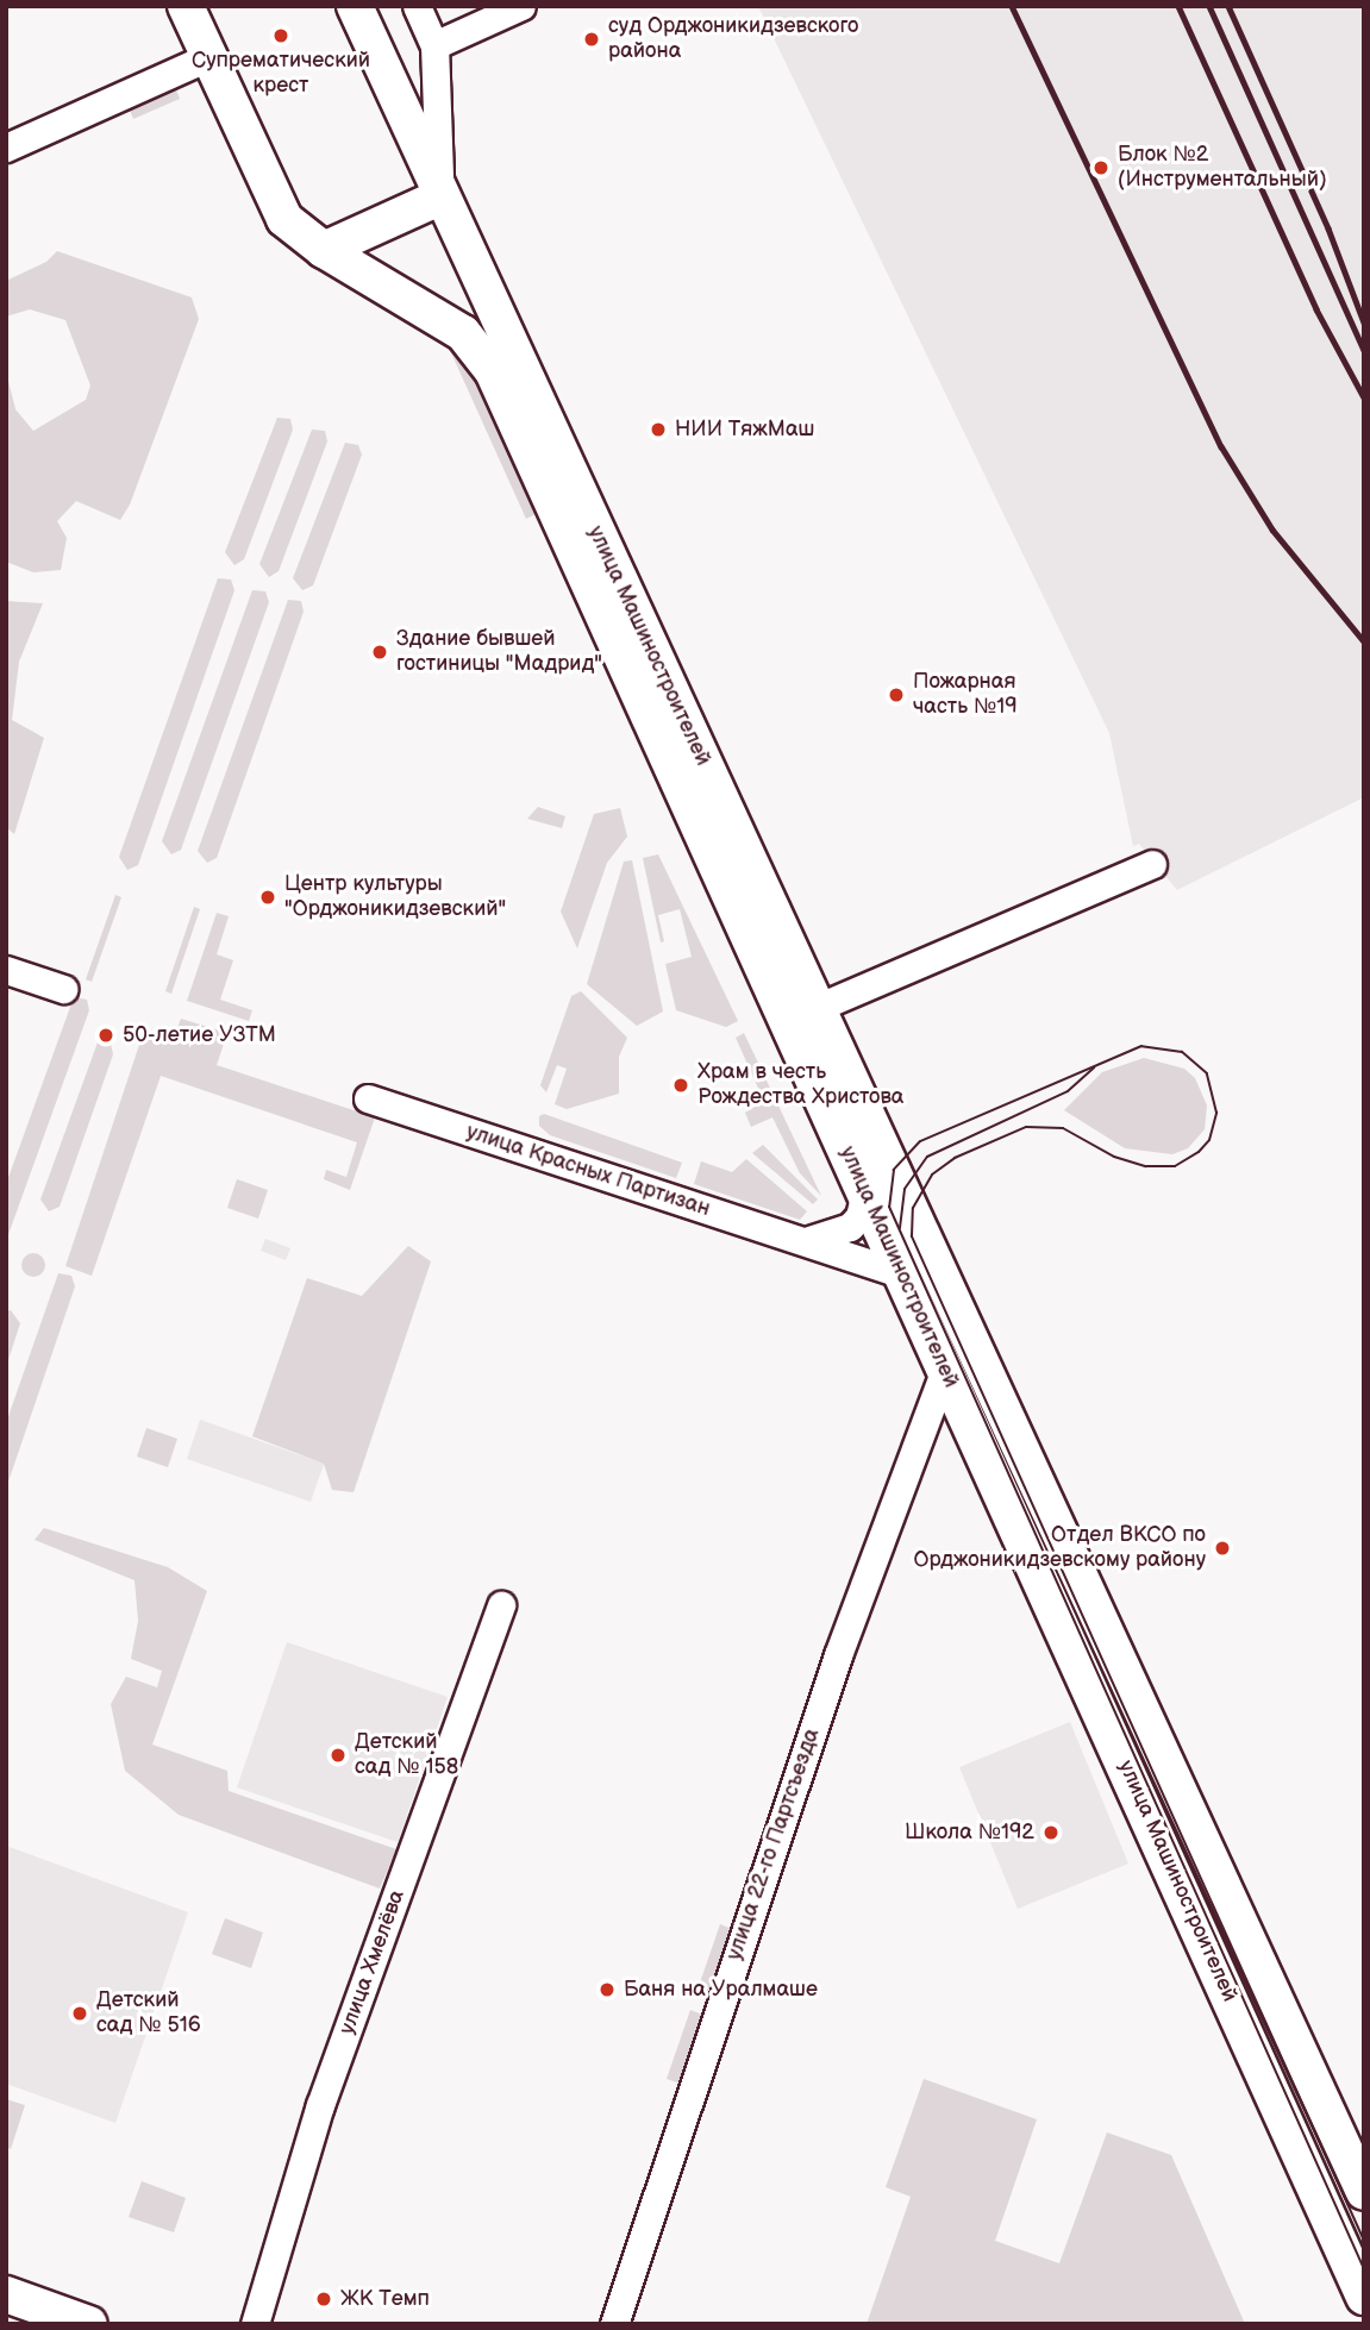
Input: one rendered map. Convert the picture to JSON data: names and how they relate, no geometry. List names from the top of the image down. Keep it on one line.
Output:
{"streets":{"main road":["улица Машиностроителей"],"street":["улица Красных Партизан","улица 22-го Партсъезда","улица Хмелёва"]},"crossings":[["улица Машиностроителей","улица Красных Партизан"],["улица Машиностроителей","улица 22-го Партсъезда"]],"places":["Супрематический крест","суд Орджоникидзевского района","Блок №2 (Инструментальный)","НИИ ТяжМаш","Здание бывшей гостиницы \"Мадрид\"","Пожарная часть №19","Центр культуры \"Орджоникидзевский\"","50-летие УЗТМ","Храм в честь Рождества Христова","Отдел ВКСО по Орджоникидзевскому району","Детский сад № 158","Школа №192","Баня на Уралмаше","Детский сад № 516","ЖК Темп"]}
